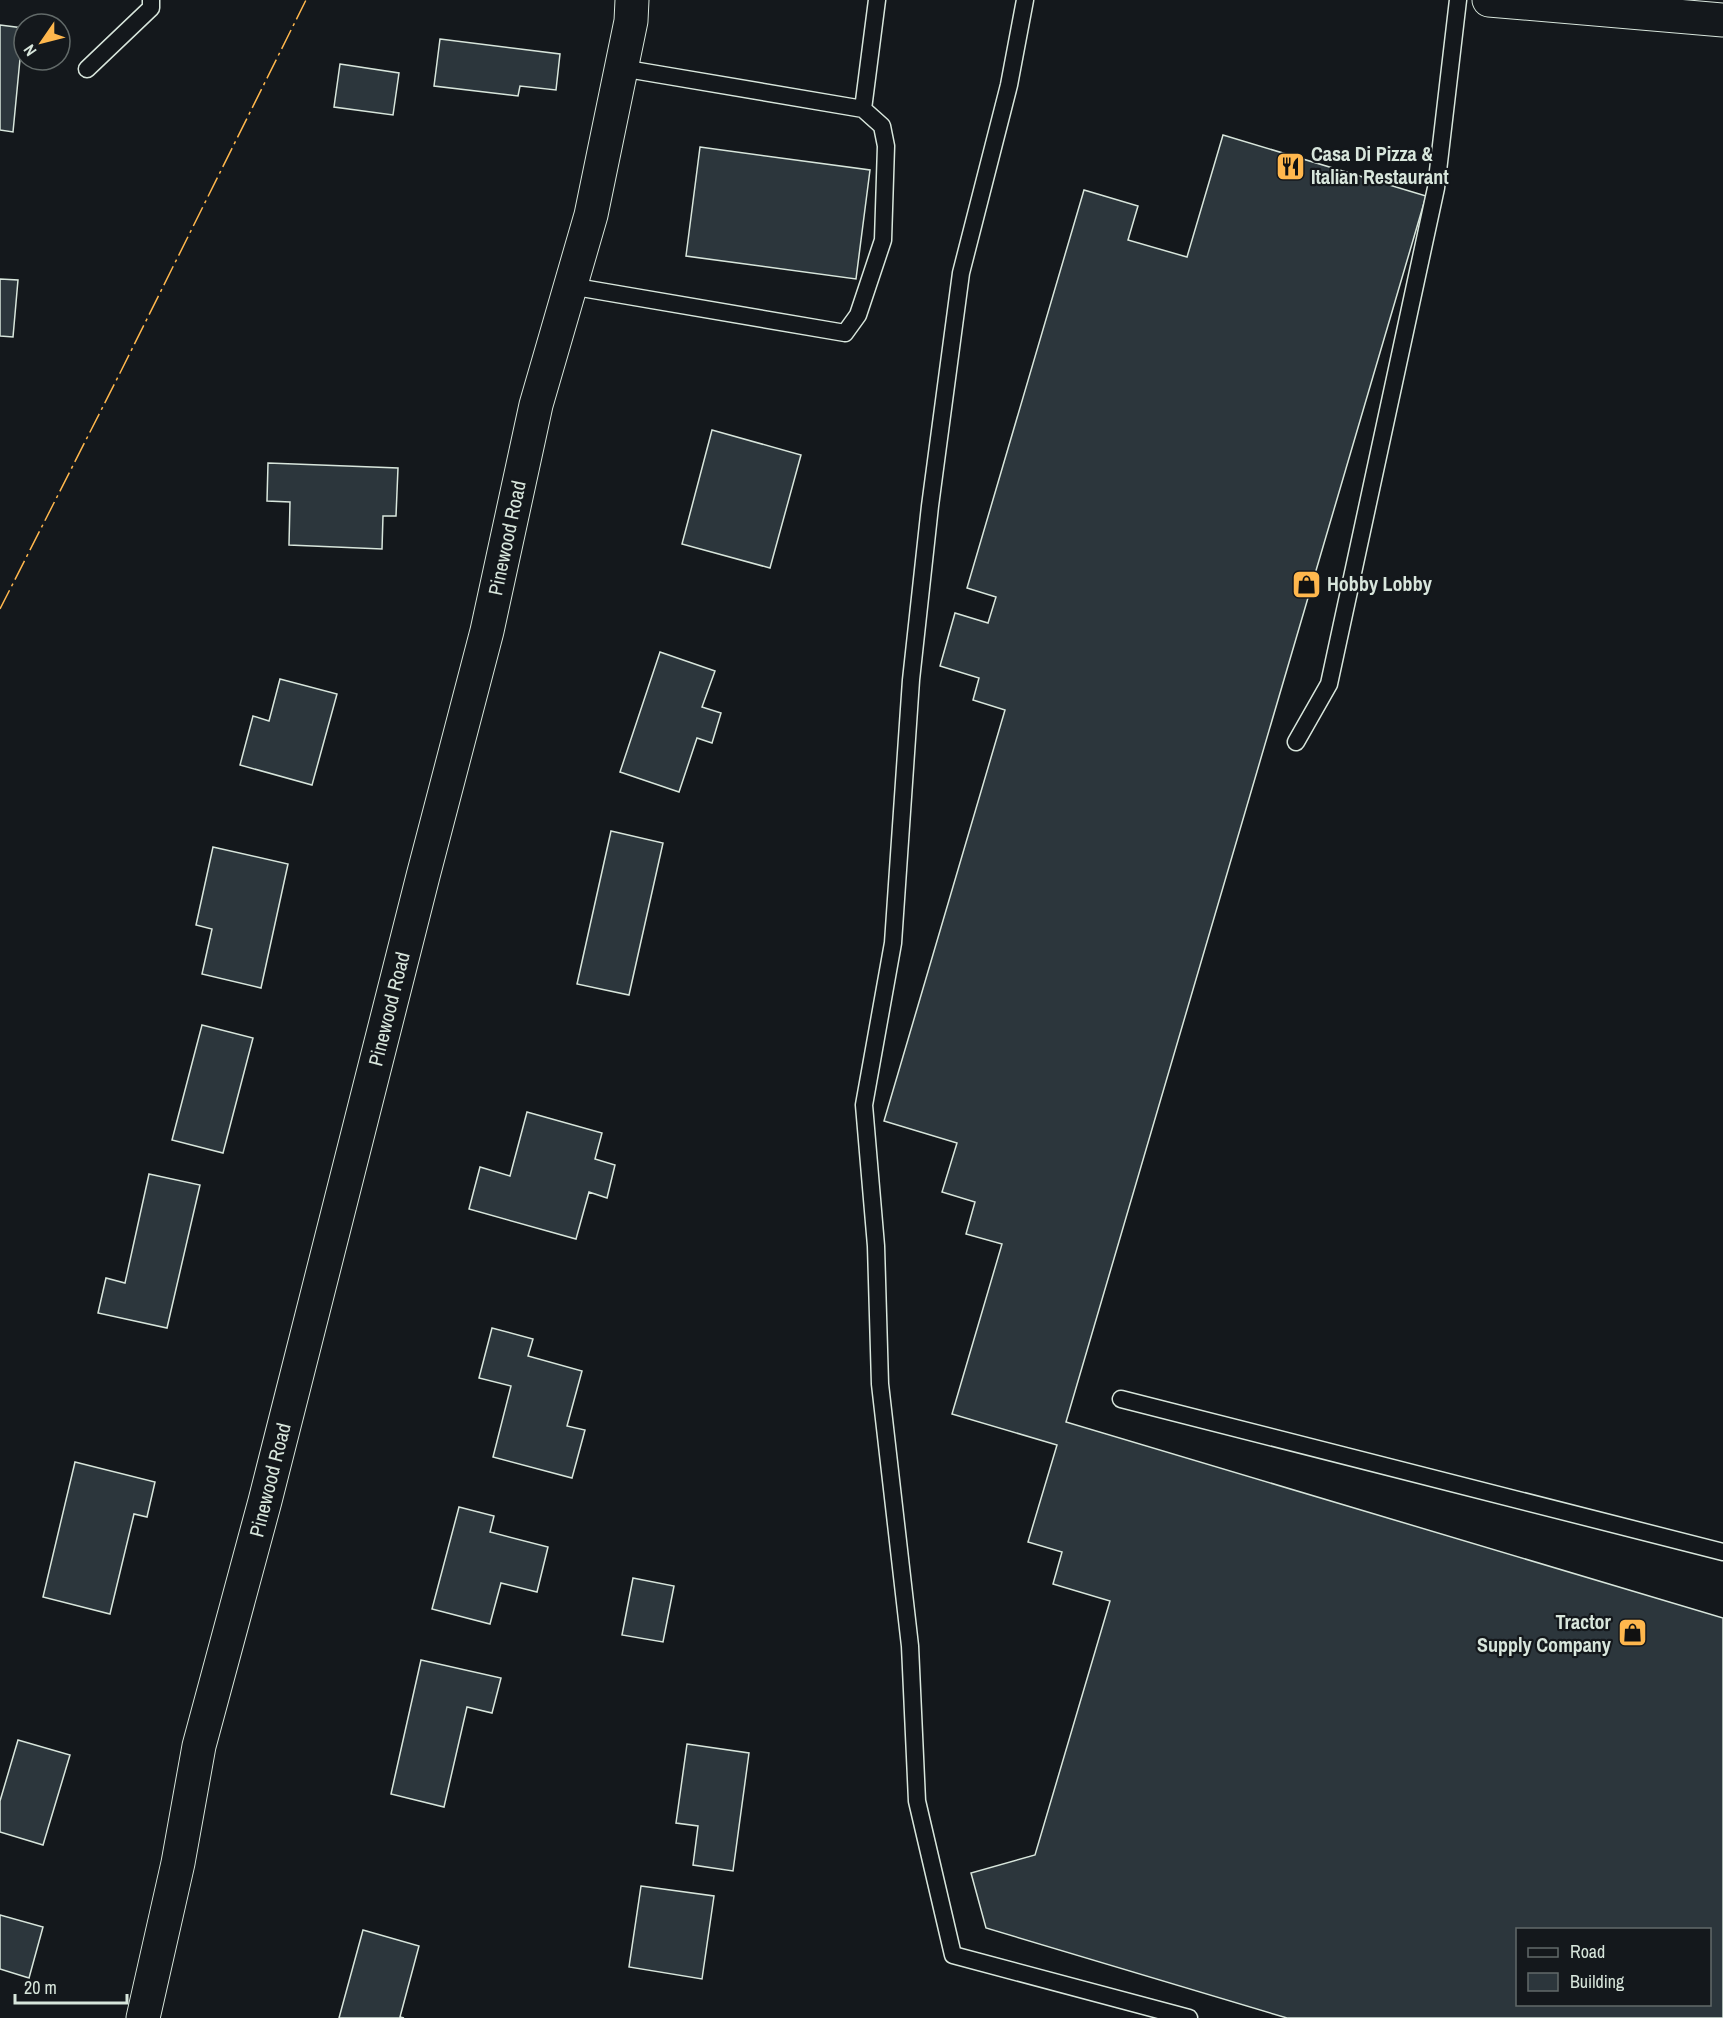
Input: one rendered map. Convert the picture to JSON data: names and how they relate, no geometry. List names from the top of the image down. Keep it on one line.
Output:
{"streets":{"street":["Pinewood Road"]},"places":{"restaurant":["Casa Di Pizza & Italian Restaurant"],"shop":["Hobby Lobby","Tractor Supply Company"]},"legend":["Road","Building"],"scale_bar":"20 m","north":"bottom left"}
